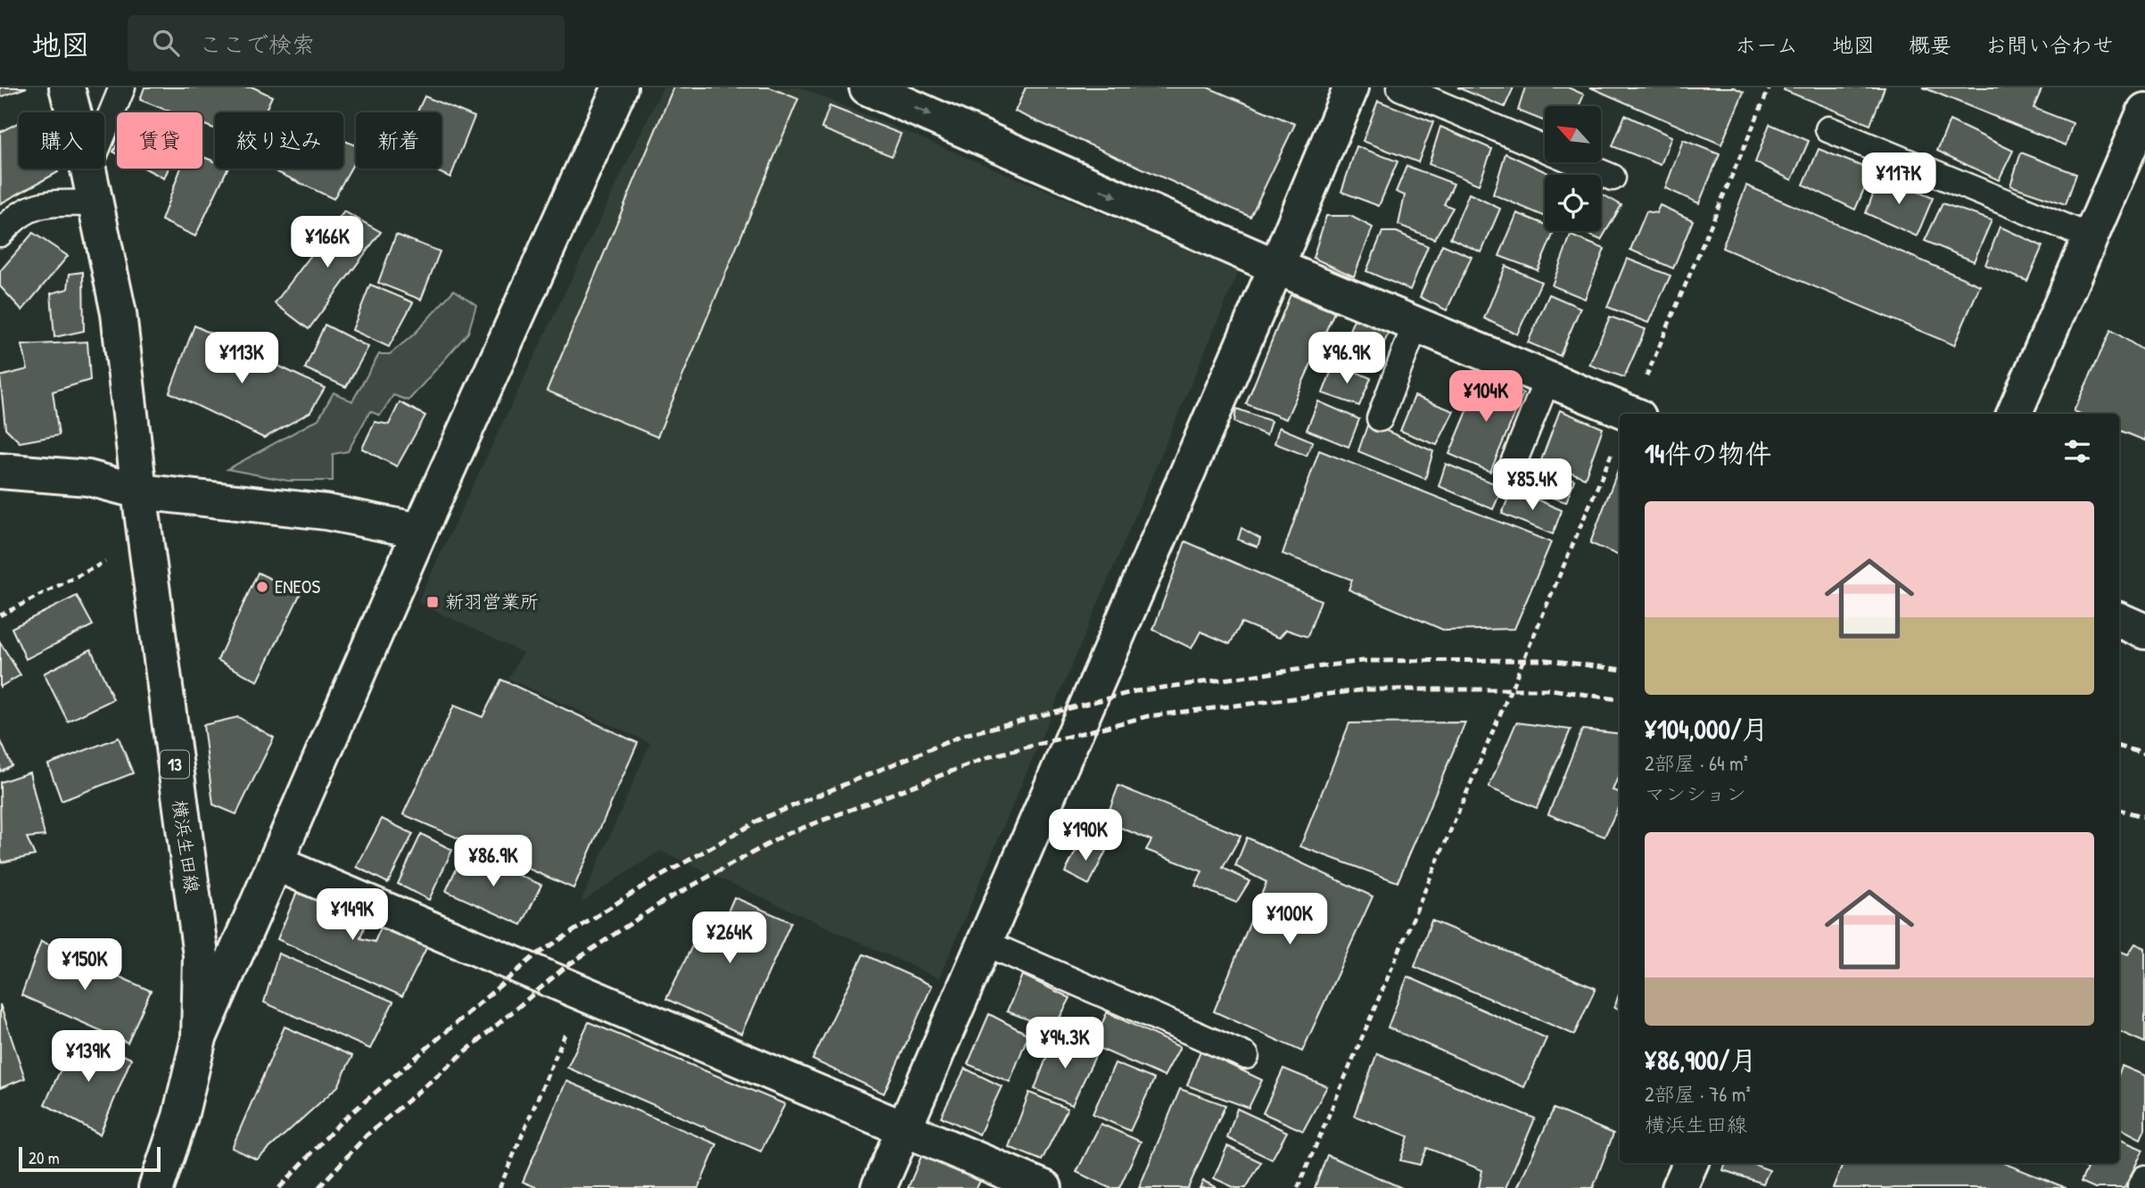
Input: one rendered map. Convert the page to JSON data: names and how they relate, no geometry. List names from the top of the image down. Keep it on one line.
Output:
{"streets":{"street":["13","横浜生田線"]},"places":{"other":["ENEOS"],"transit":["新羽営業所"]},"scale_bar":"20 m","north":"top left","page":{"header":"地図","search":"ここで検索","nav":["ホーム","地図","概要","お問い合わせ"],"chip":["購入","賃貸","絞り込み","新着"],"price":["¥117K","¥166K","¥113K","¥96.9K","¥104K","¥85.4K","¥190K","¥86.9K","¥149K","¥100K","¥264K","¥150K","¥94.3K","¥139K"],"heading":"14件の物件","list":[{"name":"¥104,000/月","note":"2部屋 · 64 m² · マンション"},{"name":"¥86,900/月","note":"2部屋 · 76 m² · 横浜生田線"}],"scale":"20 m"}}
